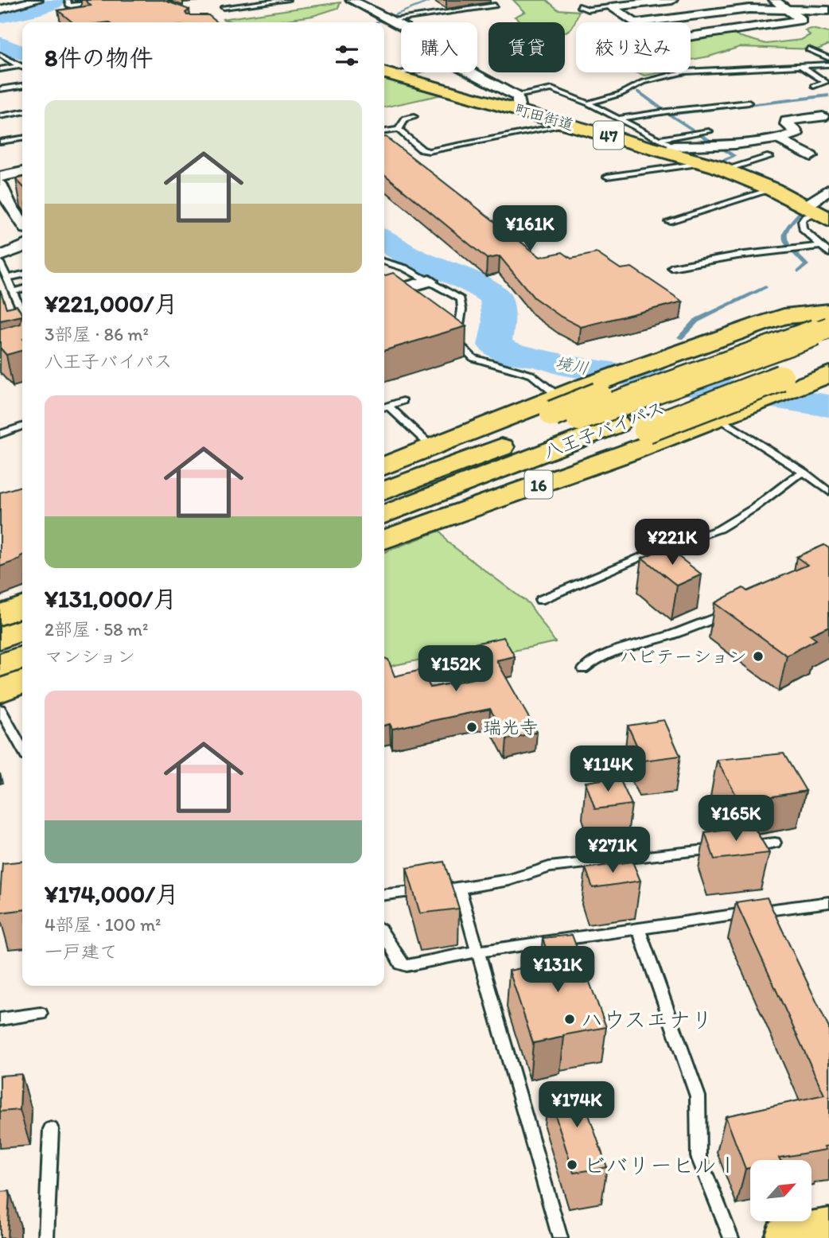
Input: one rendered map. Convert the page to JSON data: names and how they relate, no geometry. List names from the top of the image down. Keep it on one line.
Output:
{"streets":{"main road":["町田街道","47","八王子バイパス","16"]},"water":["境川"],"places":["ハビテーション","瑞光寺","ハウスエナリ","ビバリーヒルⅠ"],"north":"top right","page":{"chip":["購入","賃貸","絞り込み"],"heading":"8件の物件","list":[{"name":"¥221,000/月","note":"3部屋 · 86 m² · 八王子バイパス"},{"name":"¥131,000/月","note":"2部屋 · 58 m² · マンション"},{"name":"¥174,000/月","note":"4部屋 · 100 m² · 一戸建て"}],"price":["¥161K","¥221K","¥152K","¥114K","¥165K","¥271K","¥131K","¥174K"]}}
